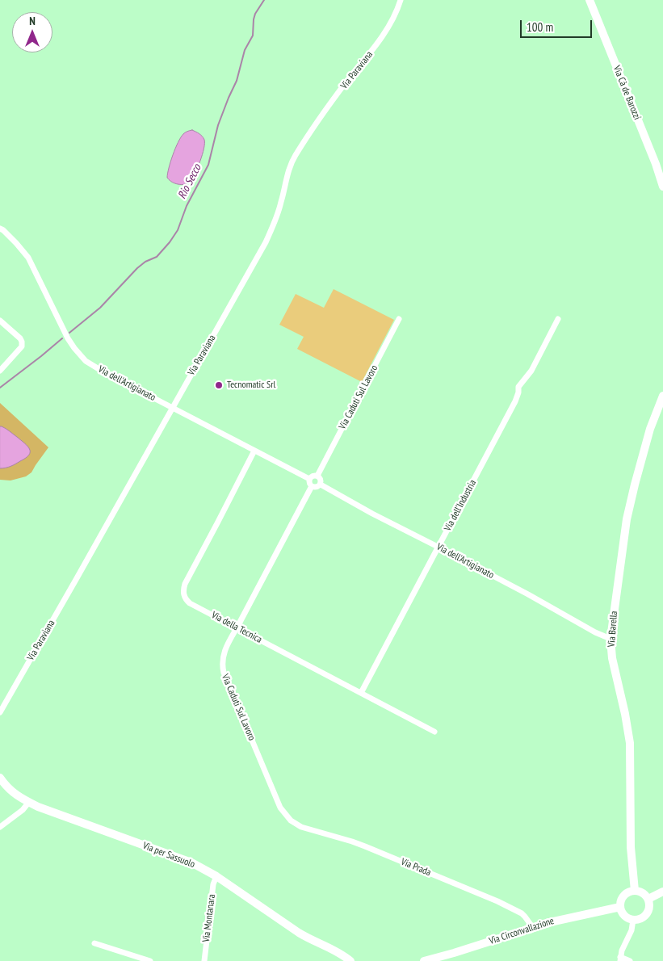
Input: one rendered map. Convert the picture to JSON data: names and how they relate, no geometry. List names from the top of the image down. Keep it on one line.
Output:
{"streets":{"main road":["Via Cà de Barozzi","Via Barella","Via per Sassuolo","Via Circonvallazione"],"street":["Via Paraviana","Via dell'Artigianato","Via Caduti Sul Lavoro","Via dell’Industria","Via della Tecnica","Via Prada","Via Montanara"]},"crossings":[["Via Paraviana","Via dell'Artigianato"],["Via dell'Artigianato","Via Caduti Sul Lavoro"],["Via dell'Artigianato","Via dell’Industria"],["Via dell'Artigianato","Via della Tecnica"],["Via dell'Artigianato","Via Barella"],["Via Caduti Sul Lavoro","Via della Tecnica"],["Via Caduti Sul Lavoro","Via Prada"],["Via dell’Industria","Via della Tecnica"],["Via Barella","Via Circonvallazione"],["Via per Sassuolo","Via Montanara"],["Via Prada","Via Circonvallazione"]],"water":["Rio Secco"],"places":["Tecnomatic Srl"],"scale_bar":"100 m","north":"top"}
